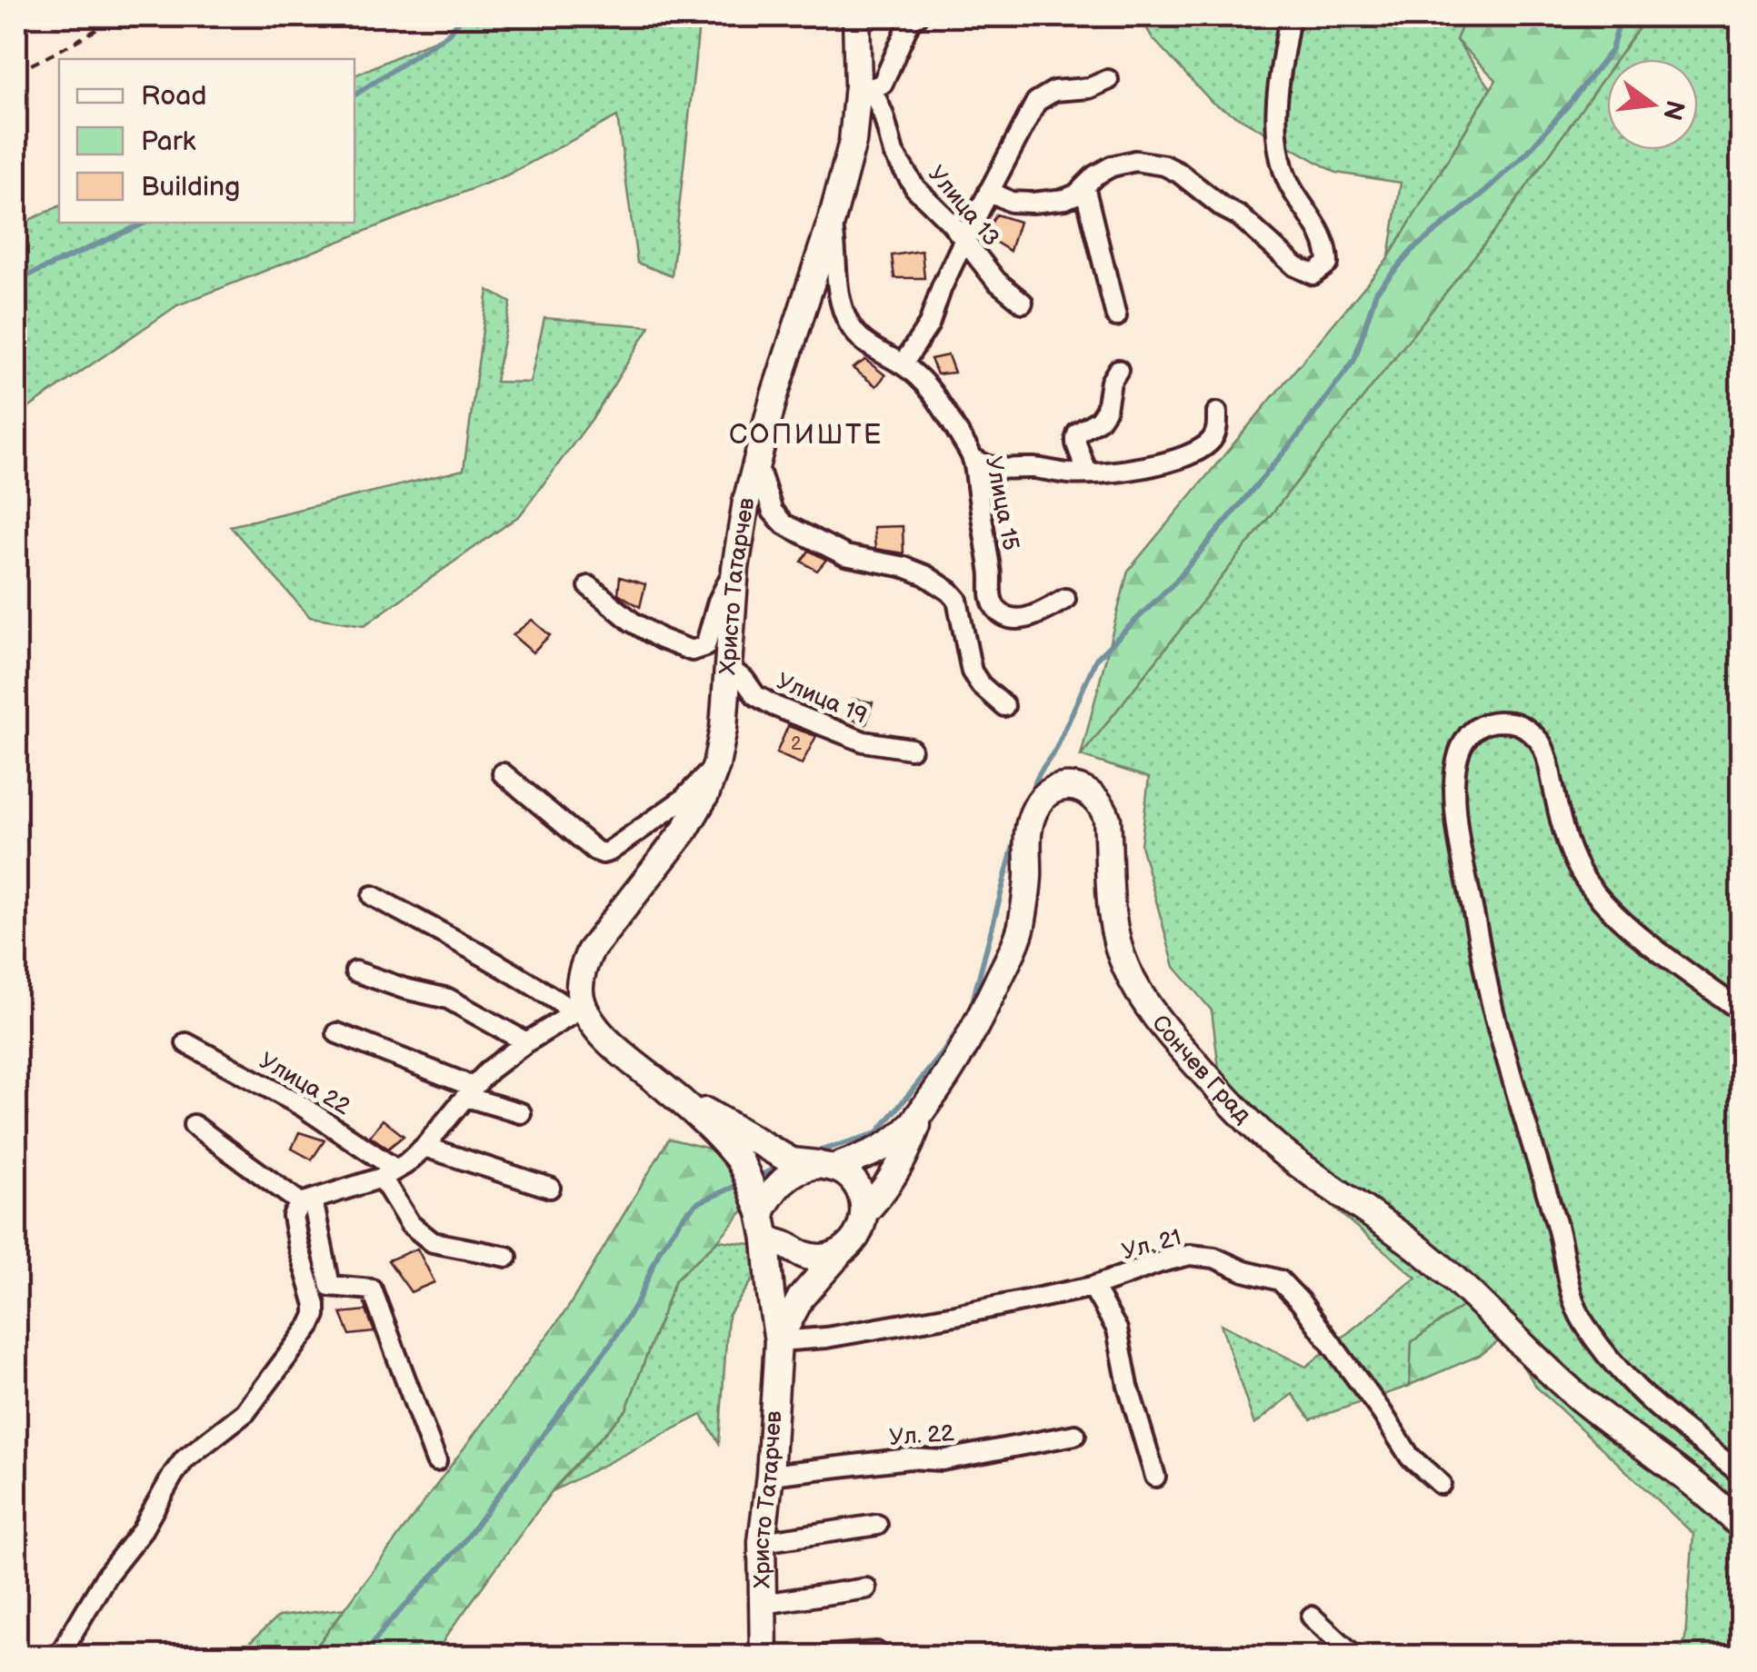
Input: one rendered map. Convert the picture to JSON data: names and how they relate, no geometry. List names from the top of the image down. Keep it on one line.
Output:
{"streets":{"main road":["Христо Татарчев","Сончев Град"],"street":["Улица 13","Улица 15","Улица 19","Улица 22","Ул. 21","Ул. 22"]},"crossings":[["Улица 13","Христо Татарчев"],["Улица 15","Христо Татарчев"],["Христо Татарчев","Улица 19"],["Христо Татарчев","Ул. 21"],["Христо Татарчев","Ул. 22"]],"districts":["СОПИШТЕ"],"house_numbers":["2"],"legend":["Road","Park","Building"],"north":"right"}
